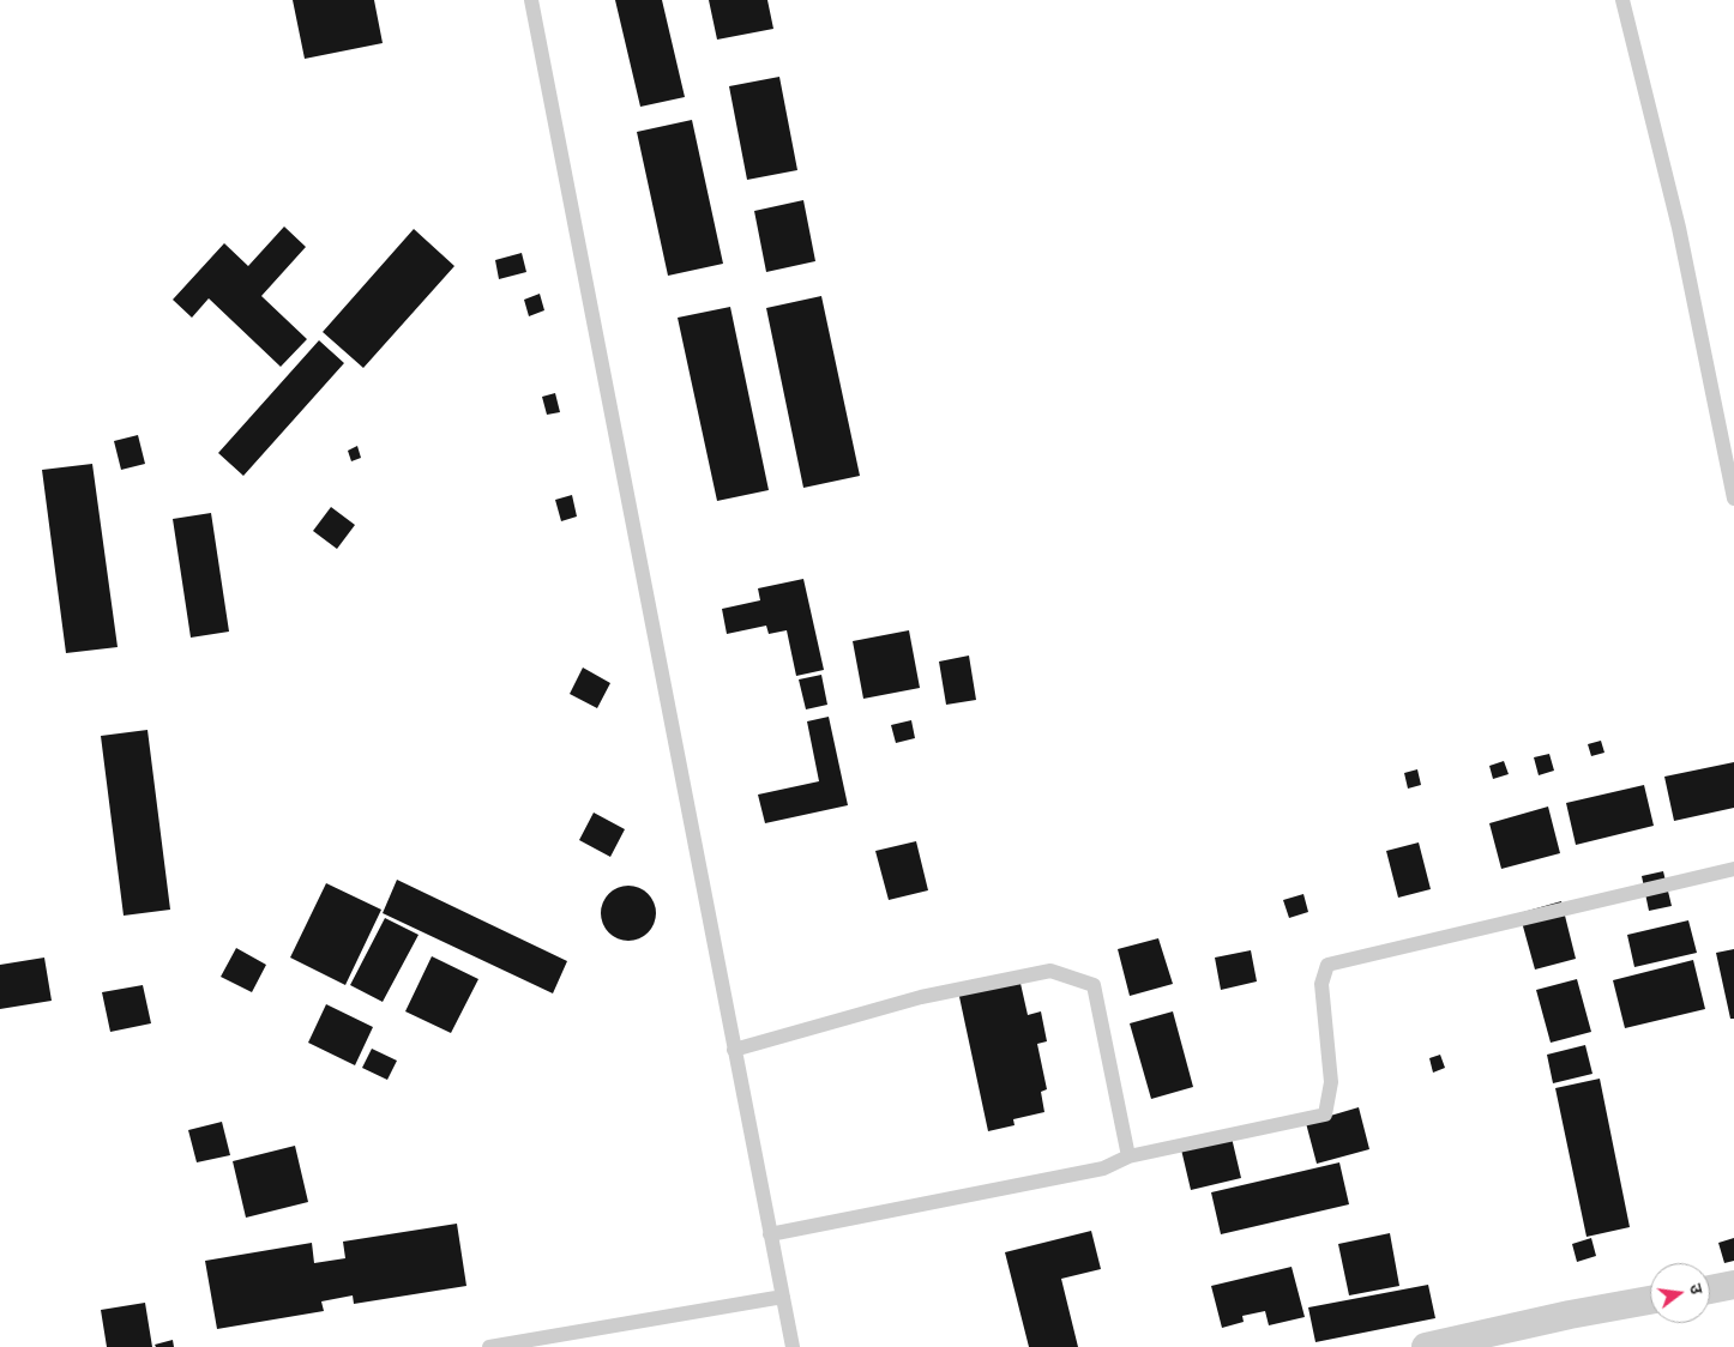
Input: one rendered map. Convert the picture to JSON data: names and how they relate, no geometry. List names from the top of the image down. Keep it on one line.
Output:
{"north":"right"}
